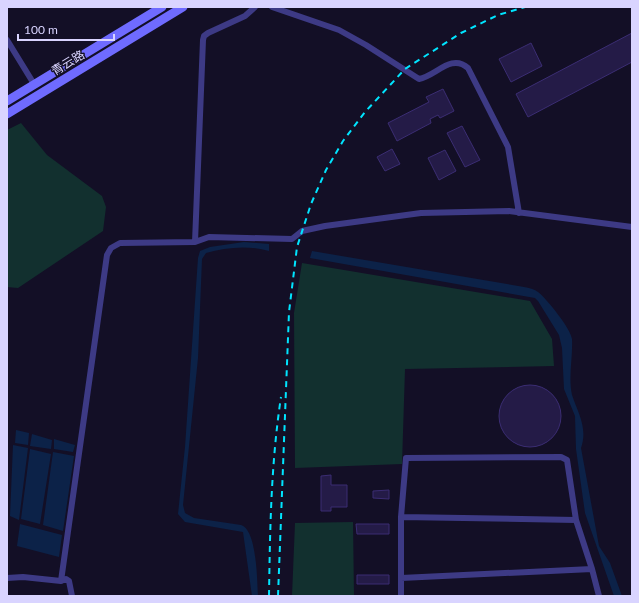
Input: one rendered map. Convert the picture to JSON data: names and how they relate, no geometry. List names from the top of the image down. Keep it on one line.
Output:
{"streets":{"street":["青云路"]},"scale_bar":"100 m"}
